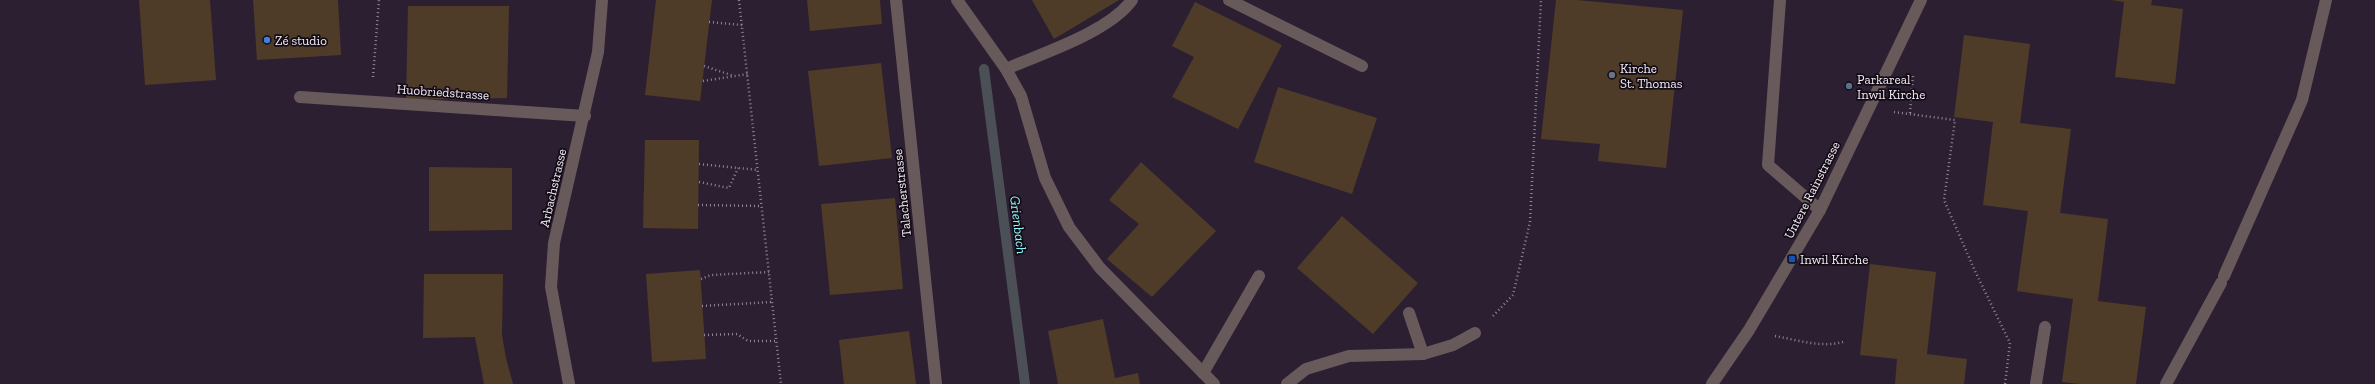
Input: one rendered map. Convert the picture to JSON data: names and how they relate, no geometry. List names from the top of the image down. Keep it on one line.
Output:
{"streets":{"street":["Huobriedstrasse","Arbachstrasse","Untere Rainstrasse","Talacherstrasse"]},"crossings":[["Huobriedstrasse","Arbachstrasse"]],"water":["Grienbach"],"places":{"other":["Zé studio","Kirche St. Thomas","Parkareal Inwil Kirche"],"transit":["Inwil Kirche"]}}
